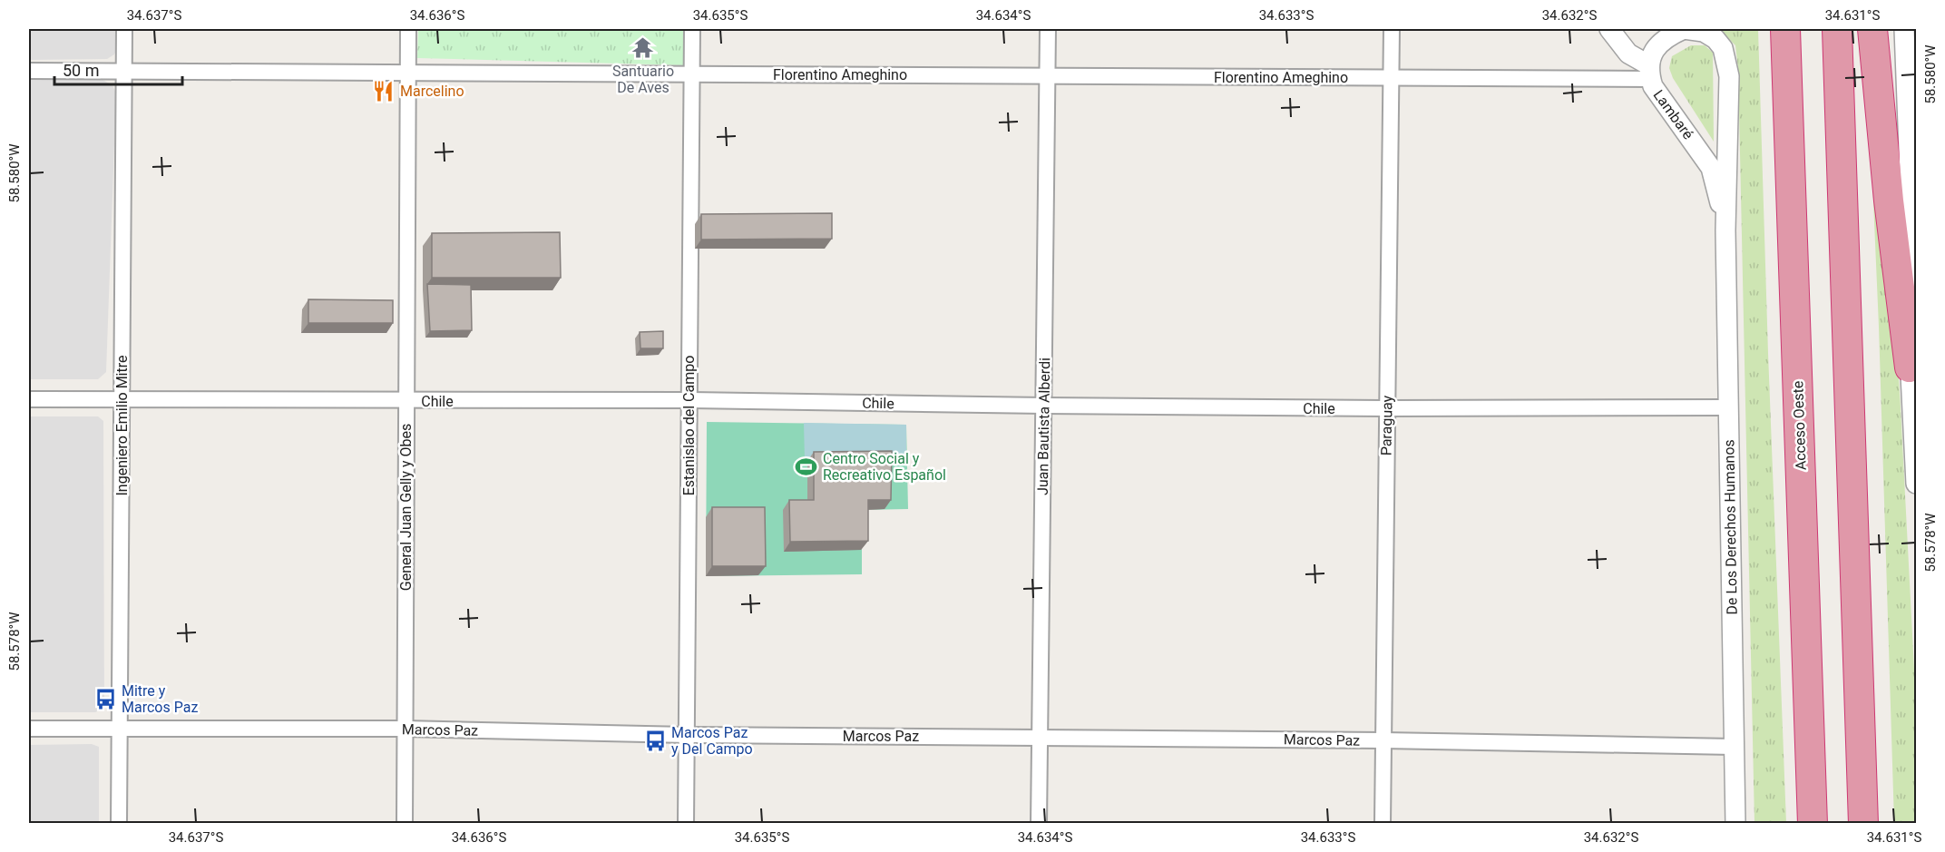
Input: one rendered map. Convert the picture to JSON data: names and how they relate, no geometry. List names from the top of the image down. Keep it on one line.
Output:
{"streets":{"highway":["Acceso Oeste"],"street":["Florentino Ameghino","Lambaré","Chile","Ingeniero Emilio Mitre","Estanislao del Campo","Paraguay","Juan Bautista Alberdi","General Juan Gelly y Obes","De Los Derechos Humanos","Marcos Paz"]},"crossings":[["Florentino Ameghino","Lambaré"],["Florentino Ameghino","Ingeniero Emilio Mitre"],["Florentino Ameghino","Estanislao del Campo"],["Florentino Ameghino","Paraguay"],["Florentino Ameghino","Juan Bautista Alberdi"],["Florentino Ameghino","General Juan Gelly y Obes"],["Florentino Ameghino","De Los Derechos Humanos"],["Lambaré","De Los Derechos Humanos"],["Chile","Ingeniero Emilio Mitre"],["Chile","Estanislao del Campo"],["Chile","Paraguay"],["Chile","Juan Bautista Alberdi"],["Chile","General Juan Gelly y Obes"],["Chile","De Los Derechos Humanos"],["Ingeniero Emilio Mitre","Marcos Paz"],["Estanislao del Campo","Marcos Paz"],["Paraguay","Marcos Paz"],["Juan Bautista Alberdi","Marcos Paz"],["General Juan Gelly y Obes","Marcos Paz"],["De Los Derechos Humanos","Marcos Paz"]],"places":{"temple":["Santuario De Aves"],"restaurant":["Marcelino"],"sports":["Centro Social y Recreativo Español"],"bus stop":["Mitre y Marcos Paz","Marcos Paz y Del Campo"]},"scale_bar":"50 m","coordinates":["34.637°S","34.636°S","34.635°S","34.634°S","34.633°S","34.632°S","34.631°S","58.580°W","58.578°W"]}
